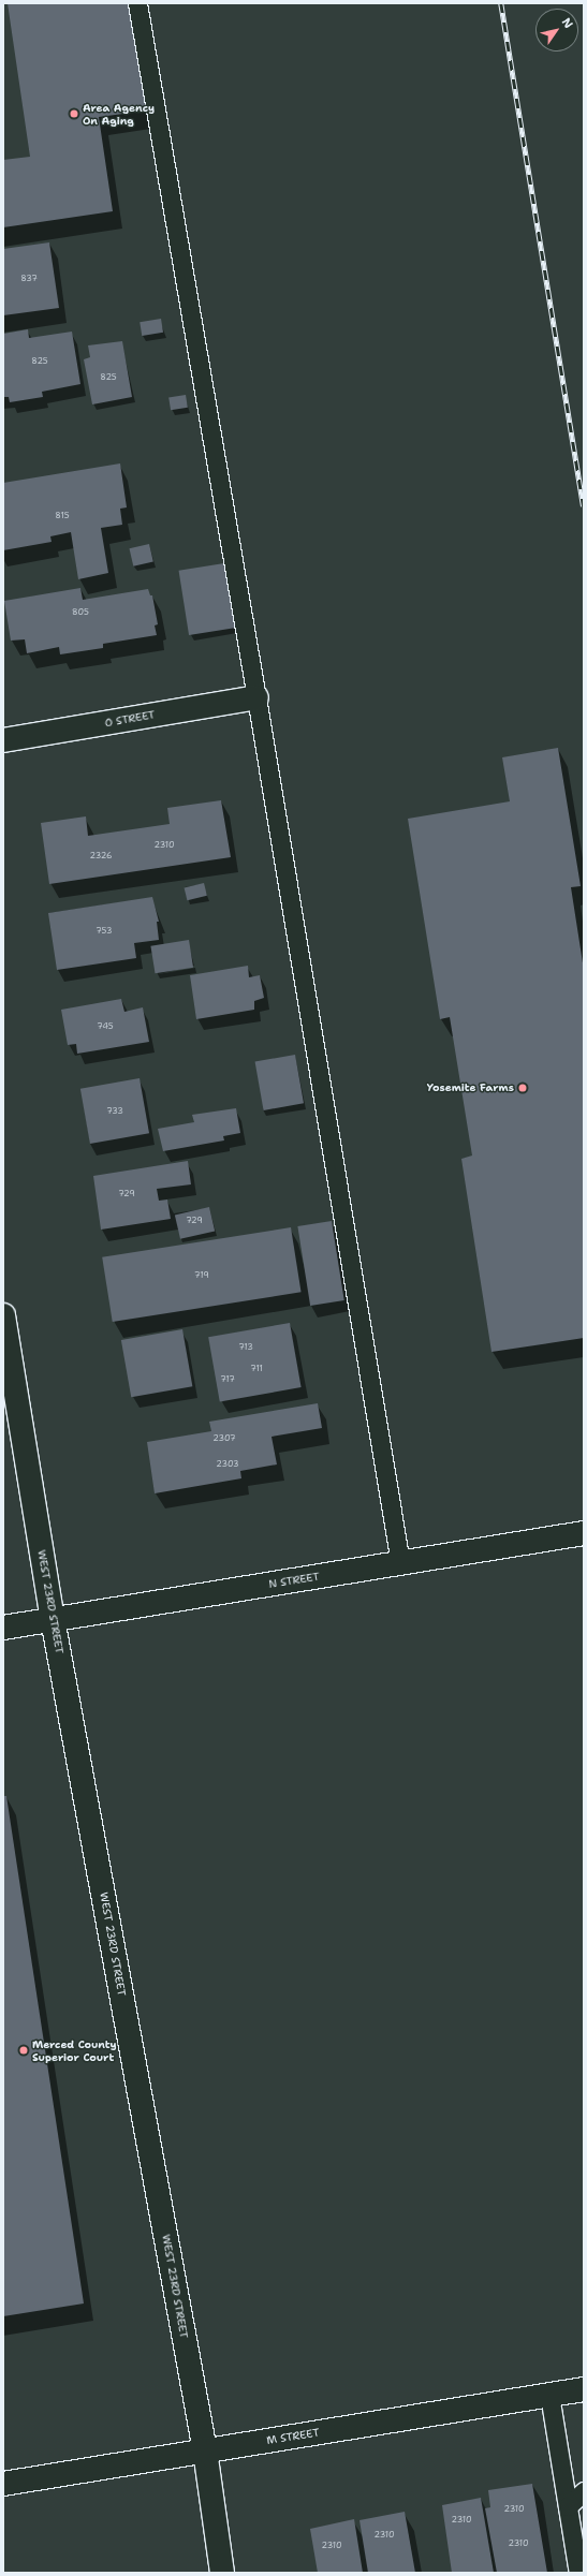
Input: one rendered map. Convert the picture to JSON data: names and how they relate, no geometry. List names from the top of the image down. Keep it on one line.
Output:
{"streets":{"street":["O STREET","N STREET","WEST 23RD STREET","M STREET"]},"crossings":[["N STREET","WEST 23RD STREET"],["WEST 23RD STREET","M STREET"]],"places":["Area Agency On Aging","Yosemite Farms","Merced County Superior Court"],"house_numbers":["837","825","825","815","805","2310","2326","753","745","733","729","729","719","713","711","717","2307","2303","2310","2310","2310","2310","2310"],"north":"top right"}
